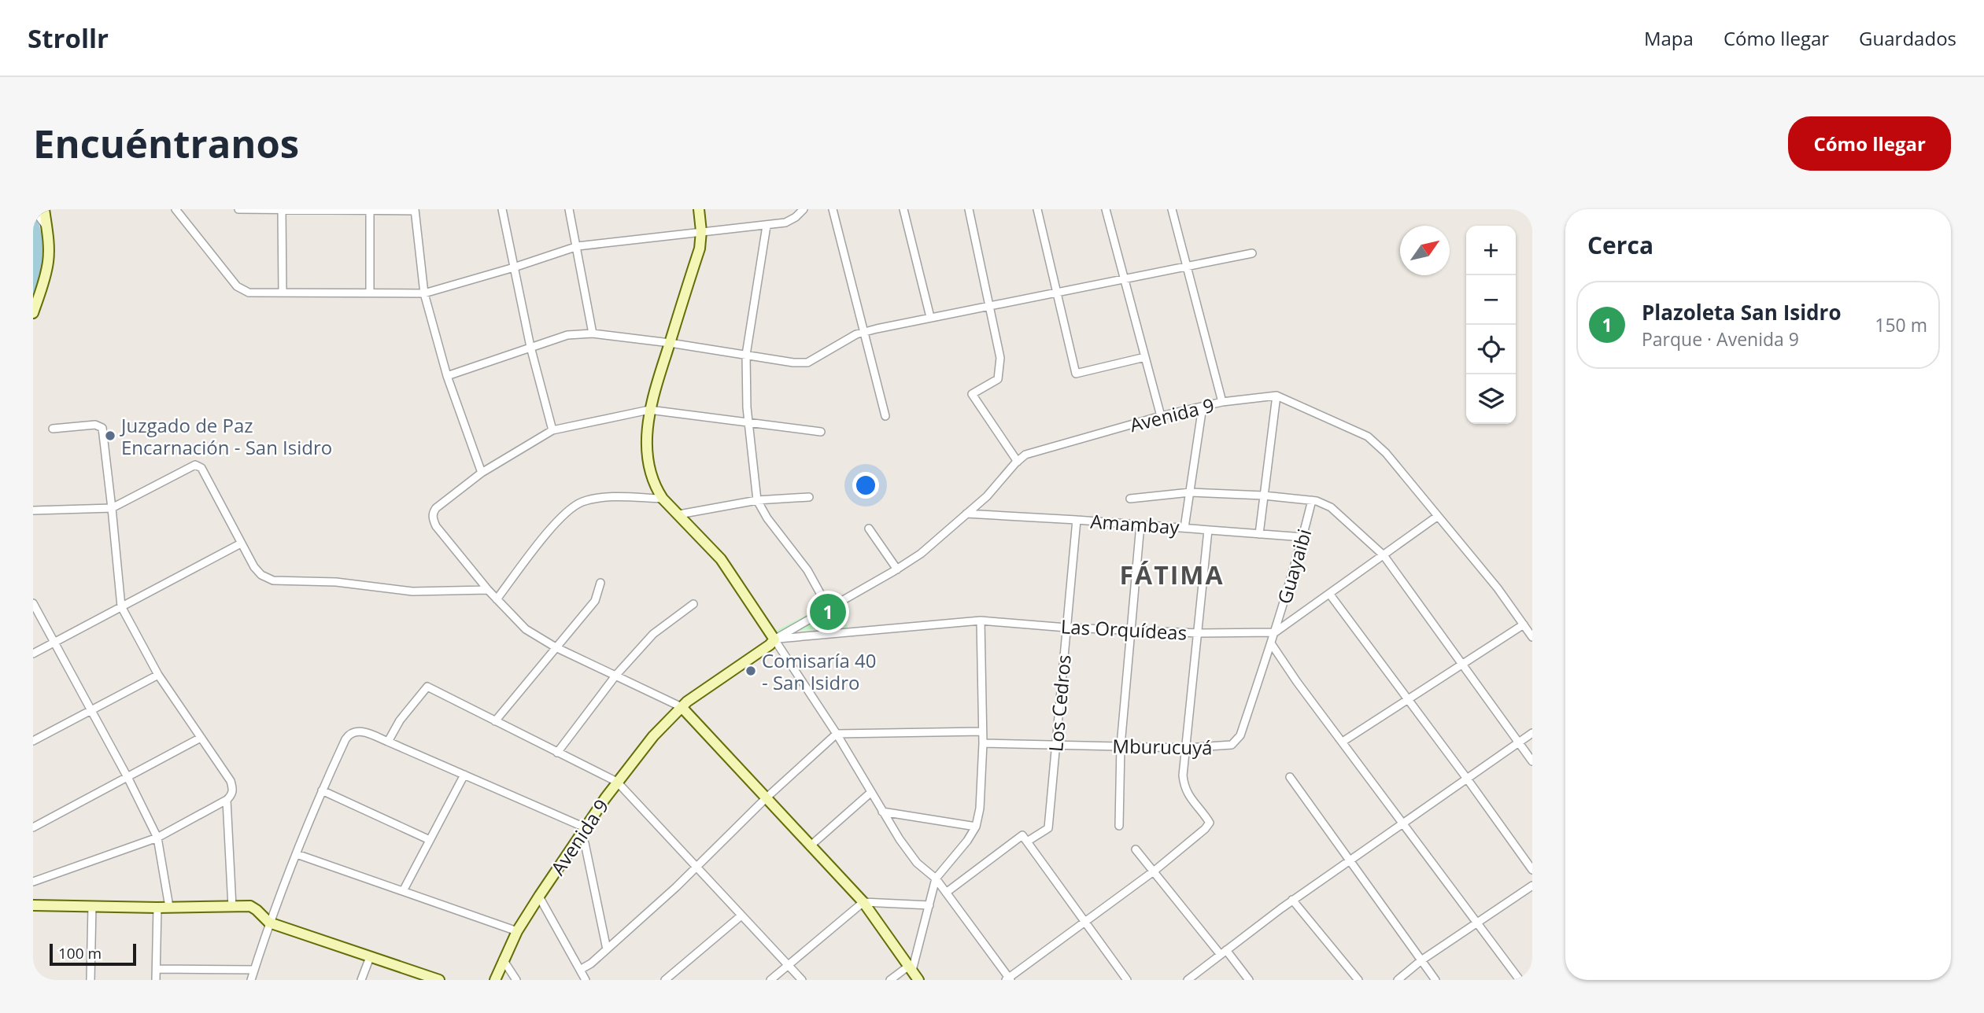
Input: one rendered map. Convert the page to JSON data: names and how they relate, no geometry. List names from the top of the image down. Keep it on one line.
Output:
{"streets":{"main road":["Avenida 9"],"street":["Amambay","Guayaibi","Las Orquídeas","Los Cedros","Mburucuyá"]},"crossings":[["Avenida 9","Amambay"],["Avenida 9","Las Orquídeas"],["Amambay","Guayaibi"],["Amambay","Los Cedros"],["Guayaibi","Las Orquídeas"],["Guayaibi","Mburucuyá"],["Las Orquídeas","Los Cedros"],["Los Cedros","Mburucuyá"]],"districts":["FÁTIMA"],"places":["Juzgado de Paz Encarnación - San Isidro","Comisaría 40 - San Isidro"],"scale_bar":"100 m","north":"top right","page":{"header":"Strollr","nav":["Mapa","Cómo llegar","Guardados"],"buttons":"Cómo llegar","title":"Encuéntranos","heading":"Cerca","map_buttons":["+","−"],"list":[{"mark":"1","name":"Plazoleta San Isidro","note":"Parque · Avenida 9","value":"150 m"}],"pins":"1","scale":"100 m"}}
